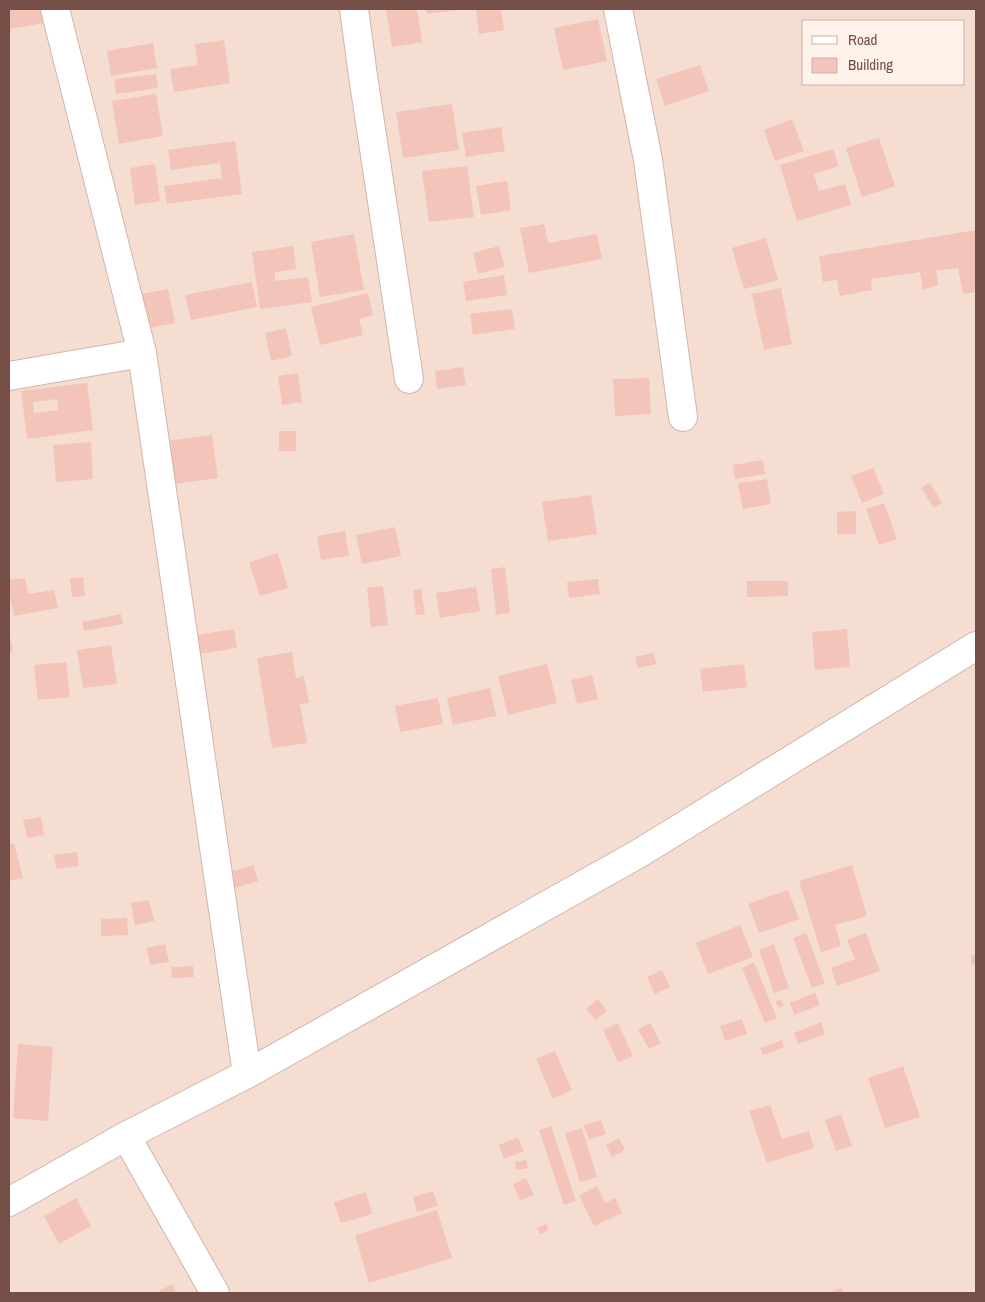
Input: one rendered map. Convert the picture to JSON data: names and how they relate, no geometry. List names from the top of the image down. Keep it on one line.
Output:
{"legend":["Road","Building"]}
